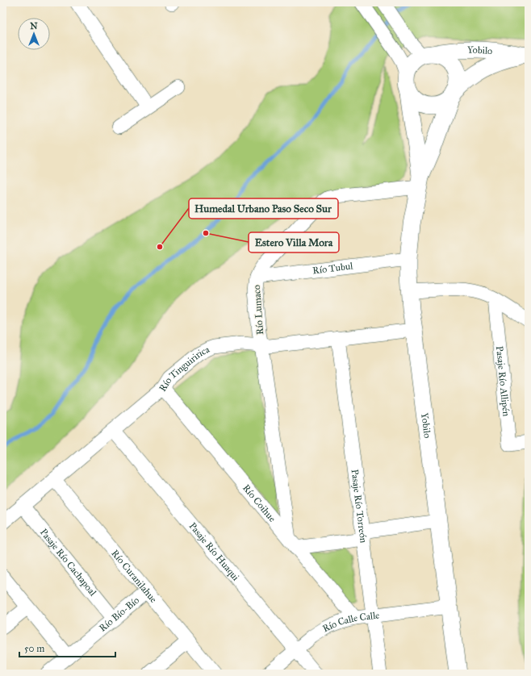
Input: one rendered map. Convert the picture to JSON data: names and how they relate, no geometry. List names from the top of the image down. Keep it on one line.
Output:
{"streets":{"main road":["Yobilo"],"street":["Río Tubul","Río Lumaco","Río Tinguiririca","Pasaje Río Allipén","Río Coihue","Pasaje Río Torreón","Pasaje Río Huaqui","Pasaje Río Cachapoal","Río Curanilahue","Río Bío-Bío","Río Calle Calle"]},"crossings":[["Yobilo","Río Tubul"],["Yobilo","Río Lumaco"],["Yobilo","Río Tinguiririca"],["Yobilo","Río Calle Calle"],["Río Tubul","Río Lumaco"],["Río Lumaco","Río Tinguiririca"],["Río Lumaco","Río Coihue"],["Río Tinguiririca","Río Coihue"],["Río Tinguiririca","Pasaje Río Torreón"],["Río Tinguiririca","Pasaje Río Huaqui"],["Río Tinguiririca","Pasaje Río Cachapoal"],["Río Tinguiririca","Río Curanilahue"],["Río Coihue","Río Calle Calle"],["Pasaje Río Torreón","Río Calle Calle"],["Pasaje Río Huaqui","Río Calle Calle"],["Pasaje Río Cachapoal","Río Bío-Bío"],["Río Curanilahue","Río Bío-Bío"]],"places":["Estero Villa Mora","Humedal Urbano Paso Seco Sur"],"scale_bar":"50 m","north":"top"}
